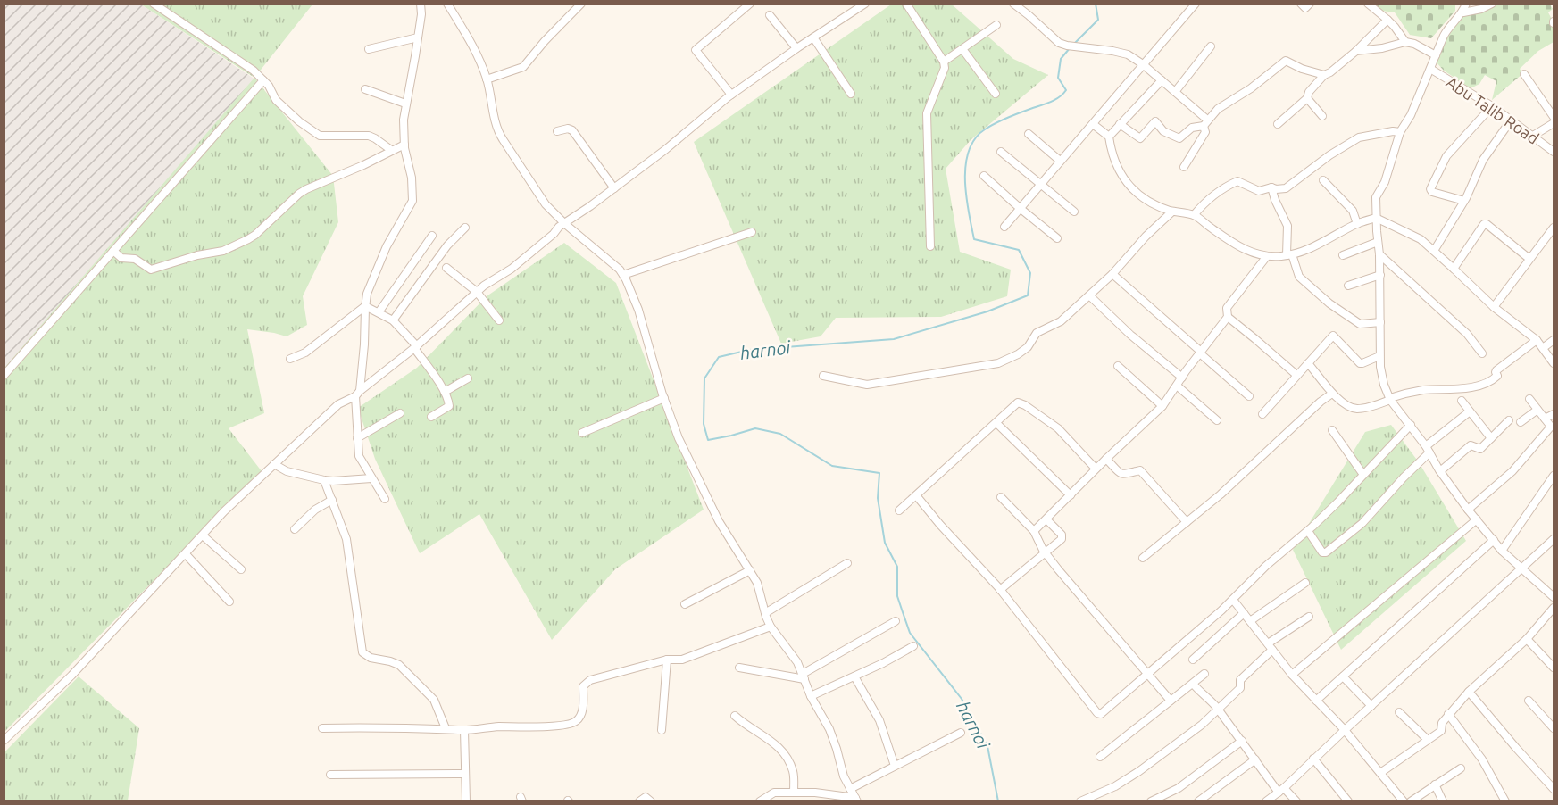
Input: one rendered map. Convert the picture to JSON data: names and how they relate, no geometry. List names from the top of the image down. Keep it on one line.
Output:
{"streets":{"street":["Abu Talib Road"]},"water":["harnoi"]}
